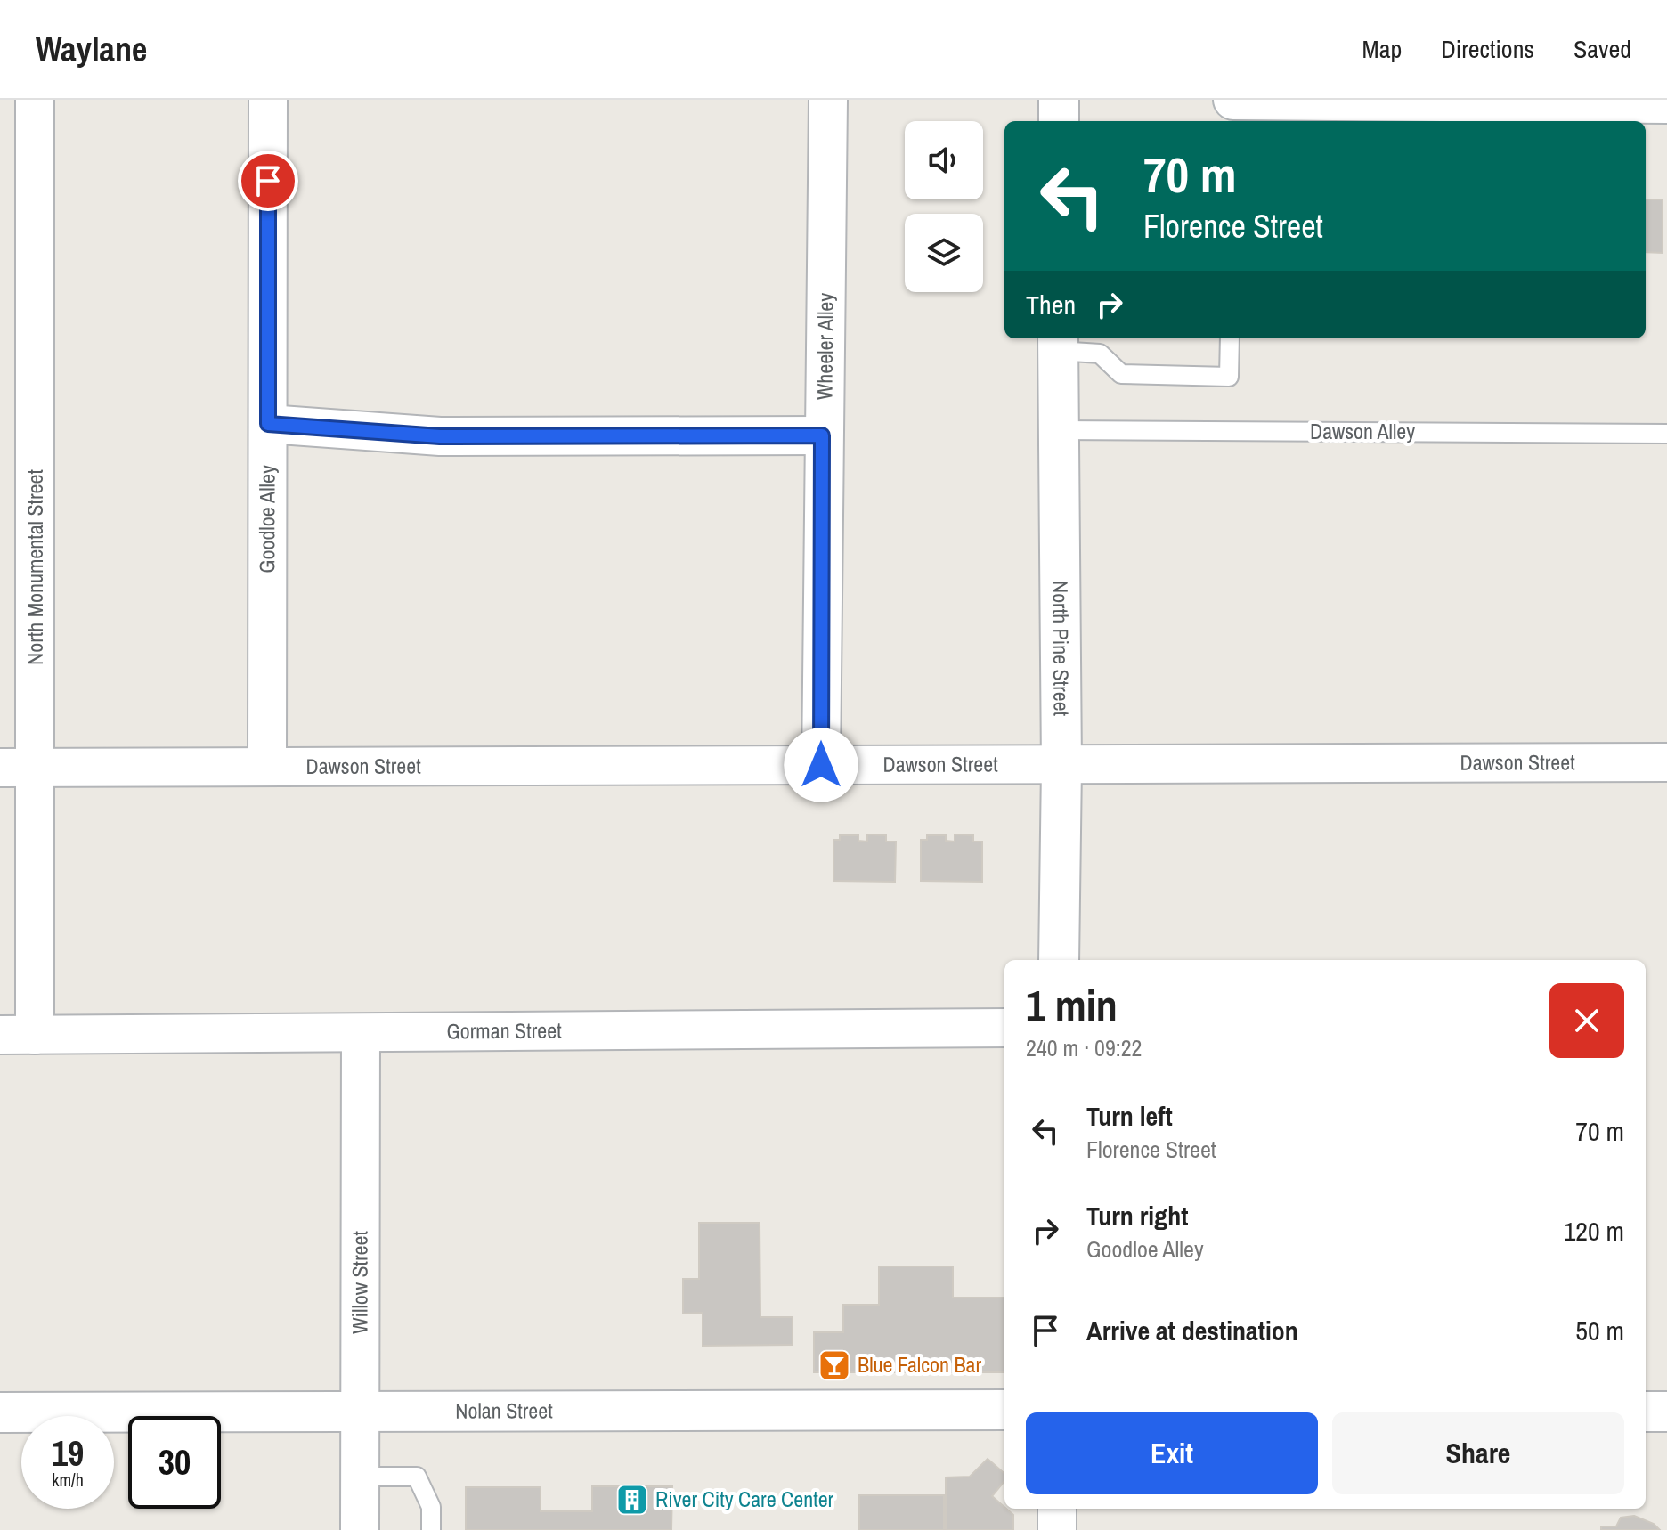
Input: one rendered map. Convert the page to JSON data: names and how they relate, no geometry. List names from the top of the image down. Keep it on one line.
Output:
{"streets":{"street":["Wheeler Alley","Goodloe Alley","North Monumental Street","North Pine Street","Dawson Street","Gorman Street","Willow Street","Nolan Street"],"lane":["Dawson Alley"]},"crossings":[["Wheeler Alley","Dawson Street"],["Dawson Alley","North Pine Street"],["Goodloe Alley","Dawson Street"],["North Monumental Street","Dawson Street"],["North Monumental Street","Gorman Street"],["North Pine Street","Dawson Street"],["Gorman Street","Willow Street"],["Willow Street","Nolan Street"]],"places":{"bar":["Blue Falcon Bar"],"building":["River City Care Center"]},"page":{"header":"Waylane","nav":["Map","Directions","Saved"],"turn":["70 m","Florence Street"],"then":"Then","heading":["1 min","240 m · 09:22"],"list":[{"name":"Turn left","note":"Florence Street","value":"70 m"},{"name":"Turn right","note":"Goodloe Alley","value":"120 m"},{"name":"Arrive at destination","value":"50 m"}],"buttons":["Exit","Share"],"speed":"19 km/h","limit":"30"}}
